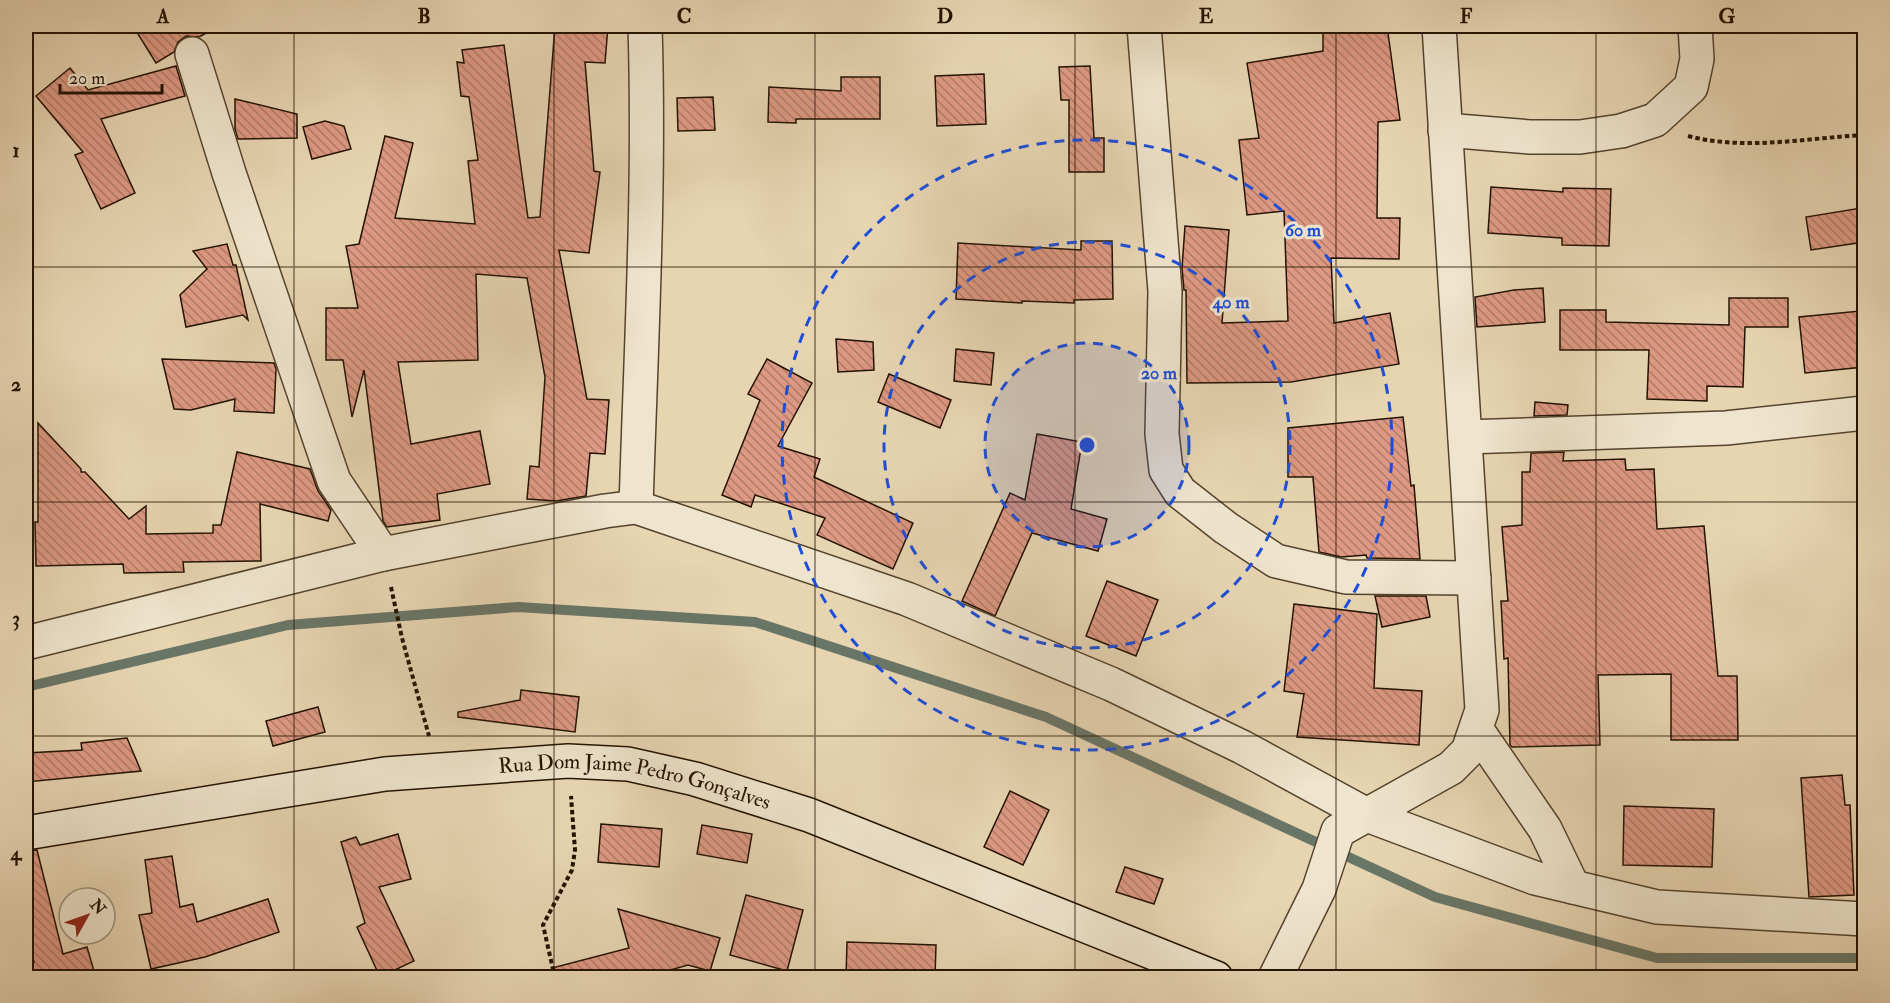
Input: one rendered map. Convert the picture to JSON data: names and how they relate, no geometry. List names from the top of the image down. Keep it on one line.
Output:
{"streets":{"street":["Rua Dom Jaime Pedro Gonçalves"]},"scale_bar":"20 m","north":"top right","grid":{"columns":["A","B","C","D","E","F","G"],"rows":["1","2","3","4"]},"rings":["60 m","40 m","20 m"]}
